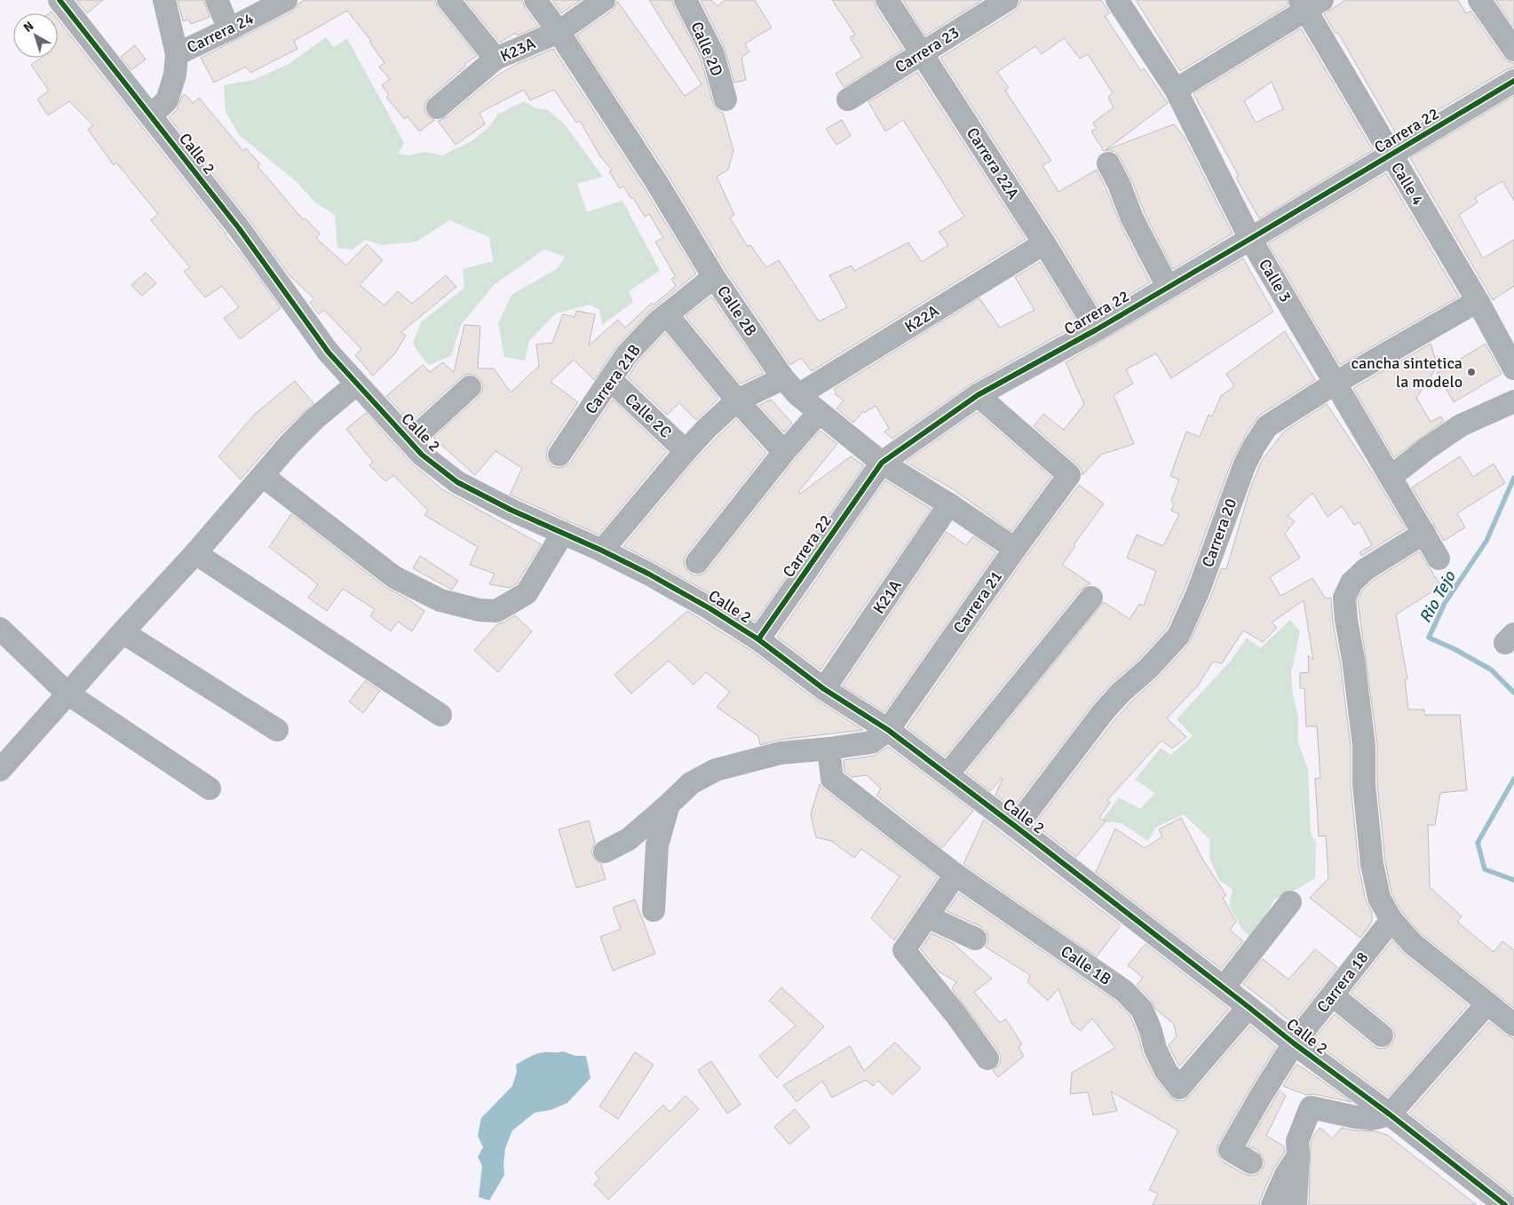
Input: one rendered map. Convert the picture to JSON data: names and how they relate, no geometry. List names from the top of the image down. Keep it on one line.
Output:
{"streets":{"street":["Carrera 24","Calle 2D","K23A","Carrera 23","Carrera 22","Calle 2","Carrera 22A","Calle 4","Calle 3","Calle 2B","K22A","Carrera 21B","Calle 2C","Carrera 20","K21A","Carrera 21","Calle 1B","Carrera 18"]},"crossings":[["K23A","Calle 2B"],["Carrera 23","Carrera 22A"],["Carrera 22","Calle 2"],["Carrera 22","Carrera 22A"],["Carrera 22","Calle 4"],["Carrera 22","Calle 3"],["Carrera 22","Calle 2B"],["Carrera 22","Carrera 21"],["Calle 2","K22A"],["Calle 2","Carrera 20"],["Calle 2","K21A"],["Calle 2","Carrera 21"],["Calle 2","Calle 1B"],["Calle 2","Carrera 18"],["Carrera 22A","K22A"],["Calle 4","Carrera 20"],["Calle 3","Carrera 20"],["Calle 2B","K22A"],["Calle 2B","Carrera 21B"],["Calle 2B","K21A"],["Calle 2B","Carrera 21"],["K22A","Calle 2C"],["Carrera 21B","Calle 2C"]],"water":["Rio Tejo"],"places":["cancha sintetica la modelo"],"north":"top left"}
